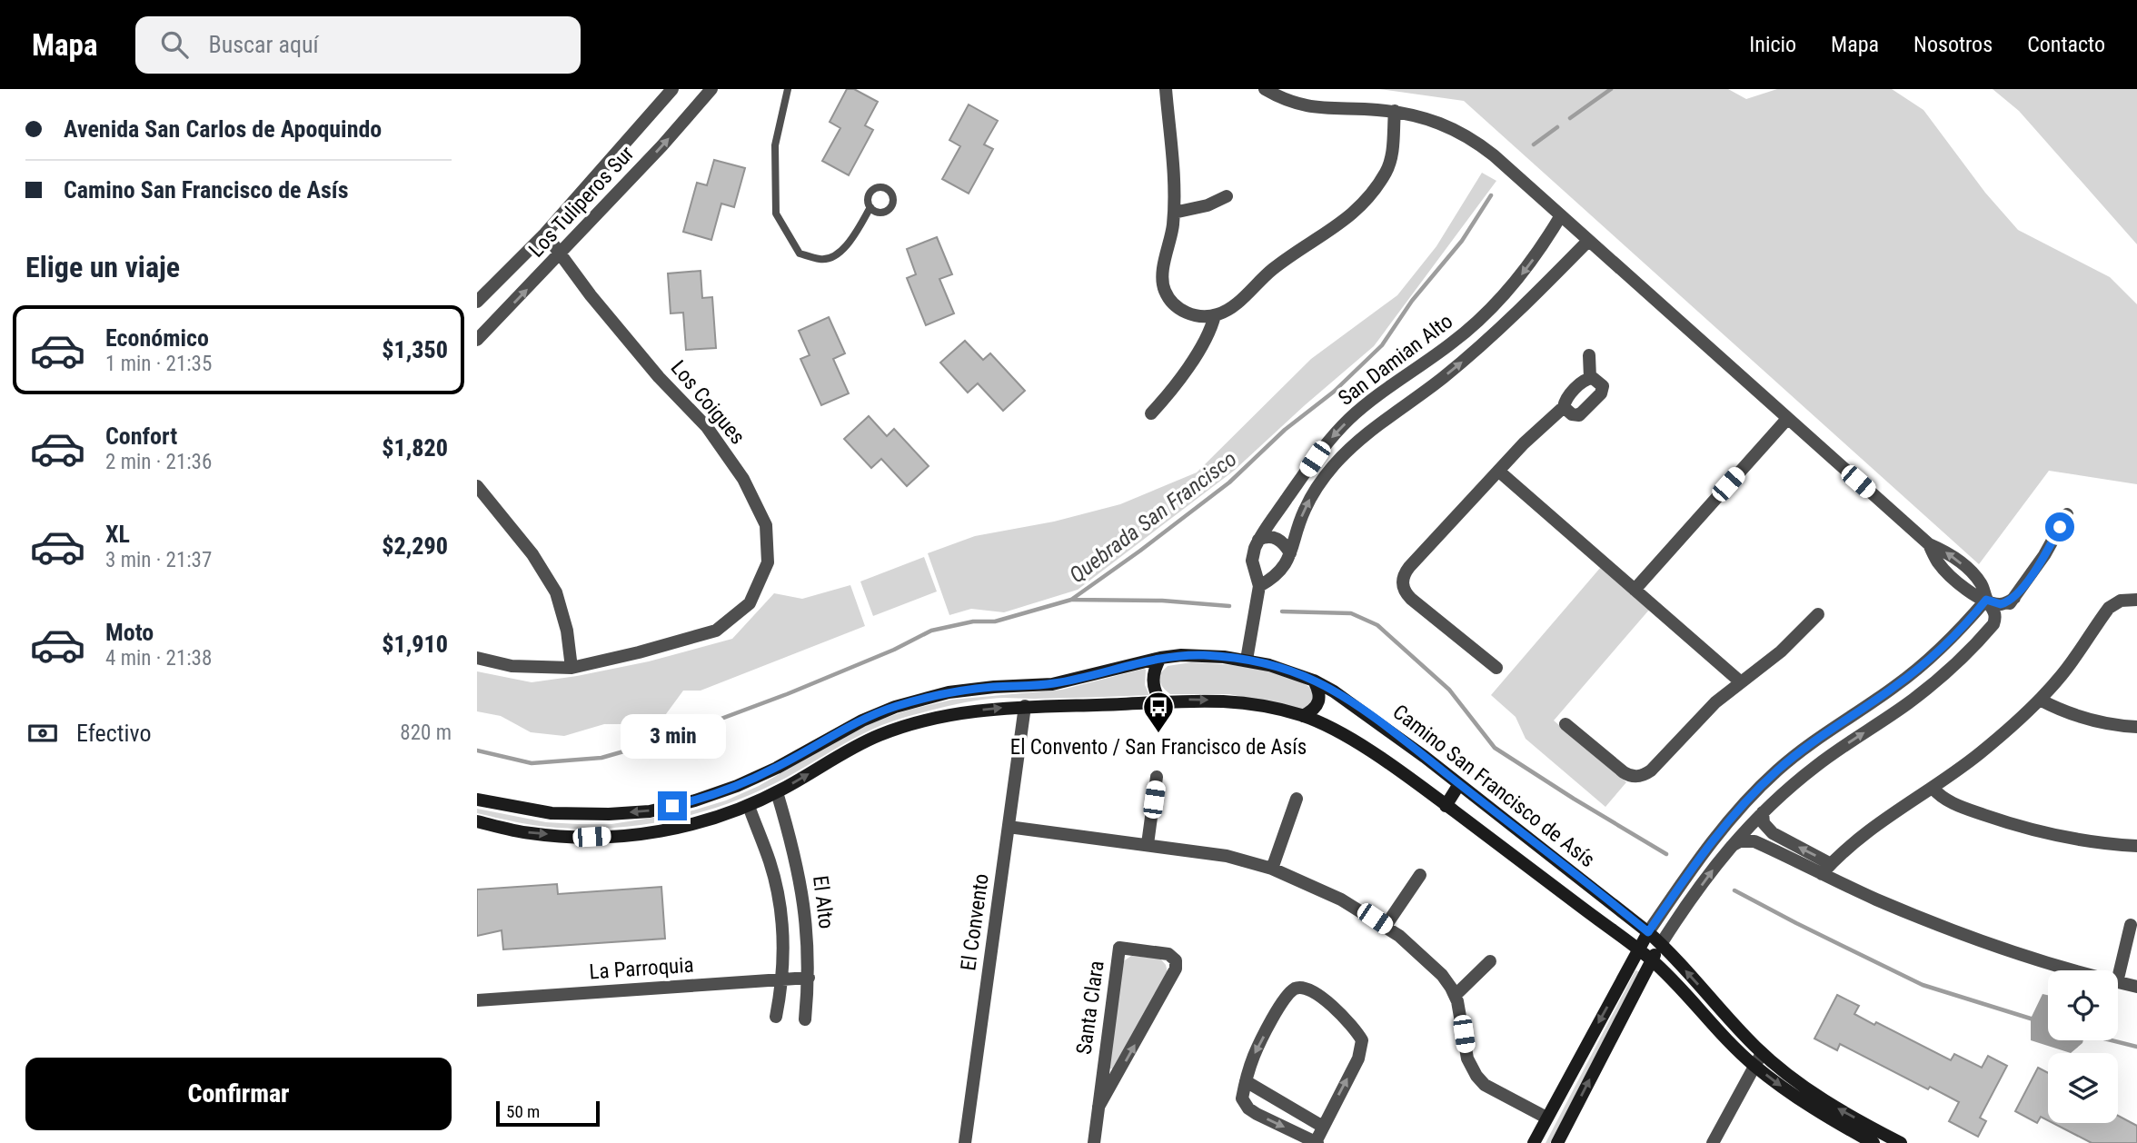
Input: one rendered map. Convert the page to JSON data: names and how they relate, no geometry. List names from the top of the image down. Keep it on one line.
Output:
{"streets":{"main road":["Camino San Francisco de Asís"],"street":["Los Tuliperos Sur","San Damian Alto","Los Coigues","El Alto","El Convento","La Parroquia","Santa Clara"]},"crossings":[["Los Tuliperos Sur","Los Coigues"],["San Damian Alto","Camino San Francisco de Asís"],["Camino San Francisco de Asís","El Alto"],["Camino San Francisco de Asís","El Convento"],["El Alto","La Parroquia"]],"water":["Quebrada San Francisco"],"places":{"bus stop":["El Convento / San Francisco de Asís"]},"scale_bar":"50 m","page":{"header":"Mapa","search":"Buscar aquí","nav":["Inicio","Mapa","Nosotros","Contacto"],"banner":["Avenida San Carlos de Apoquindo","Camino San Francisco de Asís"],"heading":"Elige un viaje","list":[{"name":"Económico","note":"1 min · 21:35","value":"$1,350"},{"name":"Confort","note":"2 min · 21:36","value":"$1,820"},{"name":"XL","note":"3 min · 21:37","value":"$2,290"},{"name":"Moto","note":"4 min · 21:38","value":"$1,910"}],"pay":["Efectivo","820 m"],"bubble":"3 min","buttons":"Confirmar","scale":"50 m"}}
